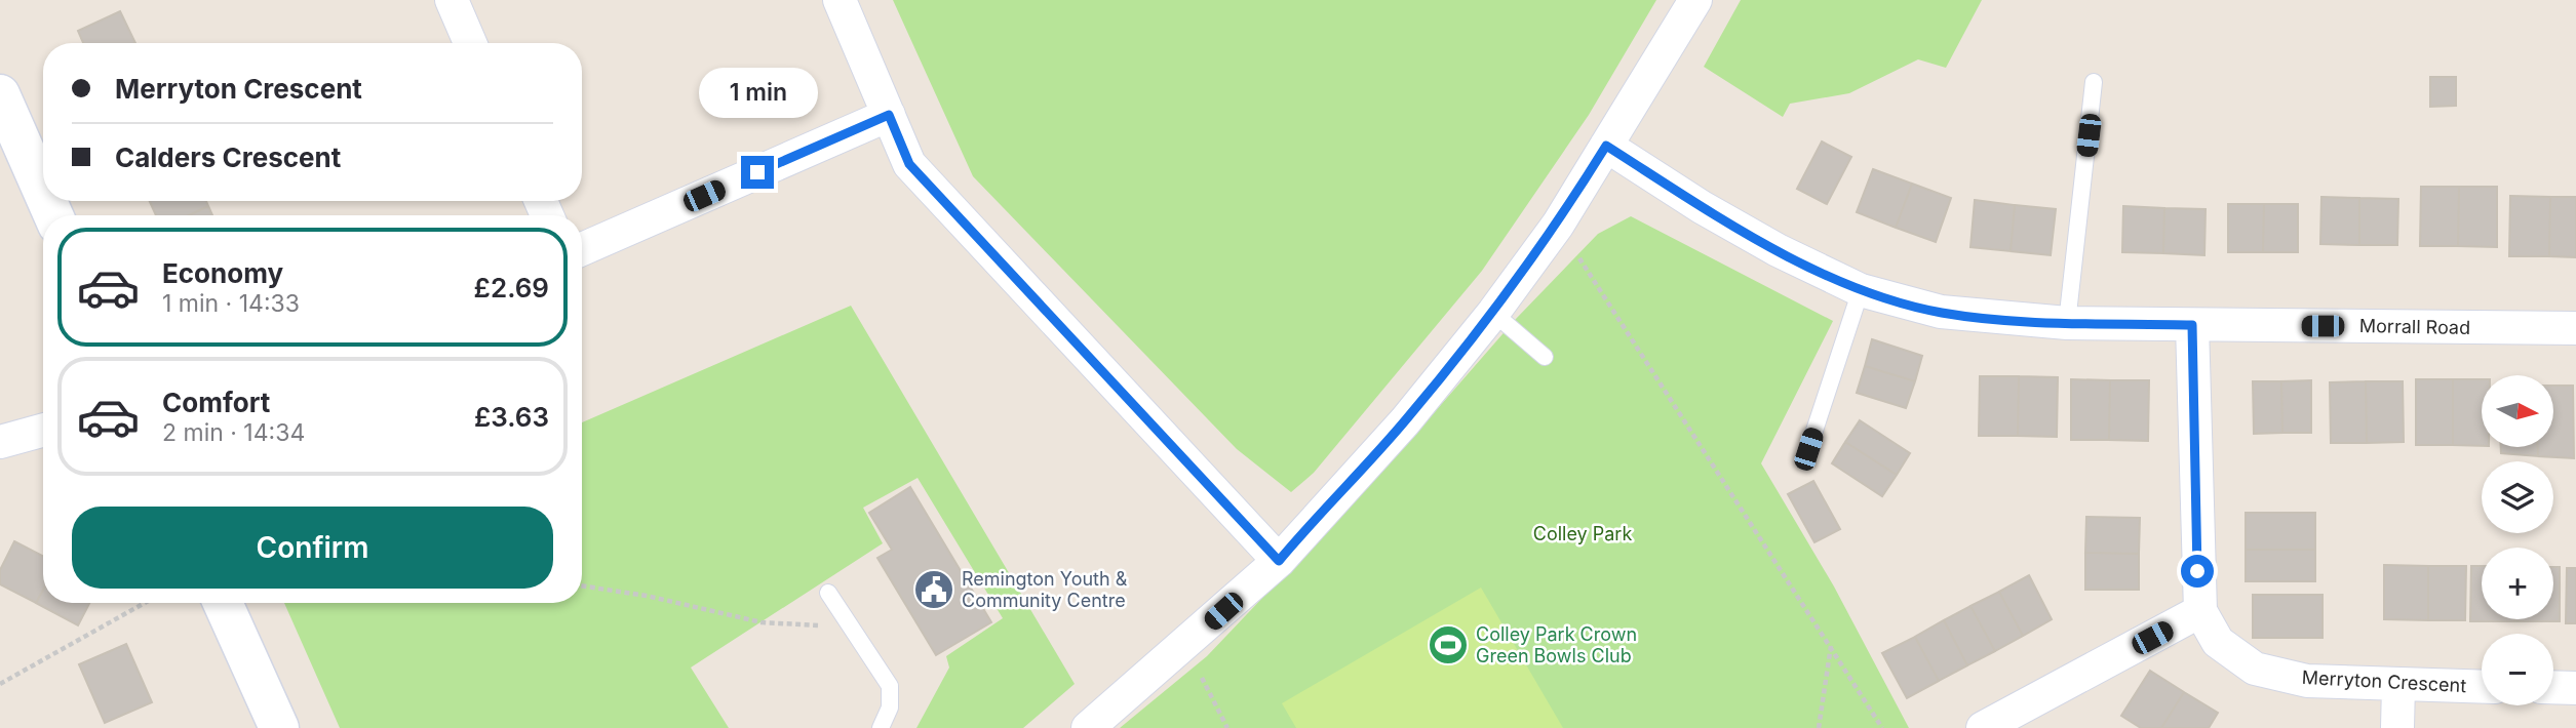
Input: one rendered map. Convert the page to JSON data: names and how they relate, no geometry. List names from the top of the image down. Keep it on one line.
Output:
{"streets":{"street":["Morrall Road","Merryton Crescent"]},"crossings":[["Morrall Road","Merryton Crescent"]],"parks":["Colley Park"],"places":{"public building":["Remington Youth & Community Centre"],"sports":["Colley Park Crown Green Bowls Club"]},"north":"right","page":{"banner":["Merryton Crescent","Calders Crescent"],"bubble":"1 min","list":[{"name":"Economy","note":"1 min · 14:33","value":"£2.69"},{"name":"Comfort","note":"2 min · 14:34","value":"£3.63"}],"map_buttons":["+","−"],"buttons":"Confirm"}}
